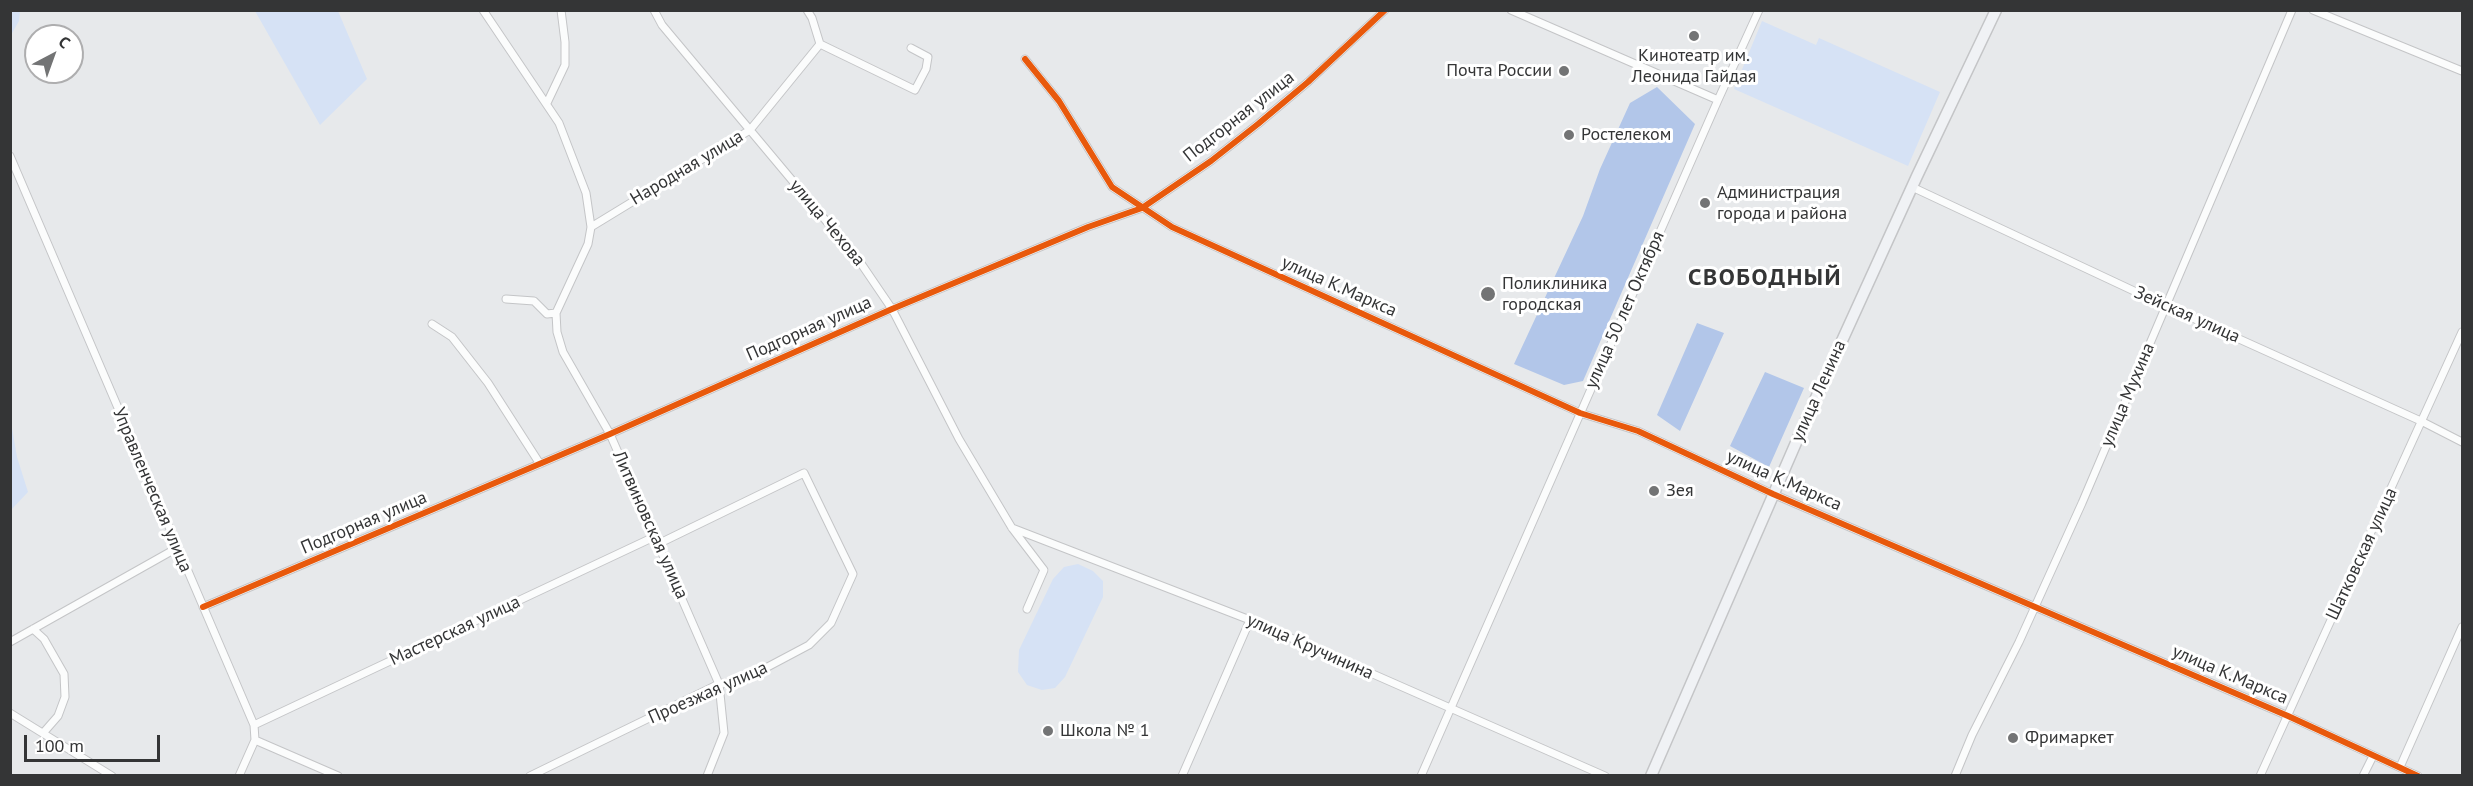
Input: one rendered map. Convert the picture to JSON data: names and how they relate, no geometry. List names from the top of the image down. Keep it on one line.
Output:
{"streets":{"main road":["улица Ленина"],"street":["Подгорная улица","Народная улица","улица Чехова","улица К.Маркса","улица 50 лет Октября","Зейская улица","улица Мухина","Управленческая улица","Литвиновская улица","Шатковская улица","Мастерская улица","улица Кручинина","Проезжая улица"]},"crossings":[["Подгорная улица","улица Чехова"],["Подгорная улица","улица К.Маркса"],["Подгорная улица","Управленческая улица"],["Подгорная улица","Литвиновская улица"],["Народная улица","улица Чехова"],["улица Чехова","улица Кручинина"],["улица К.Маркса","улица 50 лет Октября"],["улица К.Маркса","улица Ленина"],["улица К.Маркса","улица Мухина"],["улица К.Маркса","Шатковская улица"],["улица 50 лет Октября","улица Кручинина"],["Зейская улица","улица Ленина"],["Зейская улица","улица Мухина"],["Зейская улица","Шатковская улица"],["Управленческая улица","Мастерская улица"],["Литвиновская улица","Мастерская улица"],["Литвиновская улица","Проезжая улица"],["Мастерская улица","Проезжая улица"]],"districts":["СВОБОДНЫЙ"],"places":["Кинотеатр им. Леонида Гайдая","Почта России","Ростелеком","Администрация города и района","Поликлиника городская","Зея","Школа № 1","Фримаркет"],"scale_bar":"100 m","north":"top right"}
